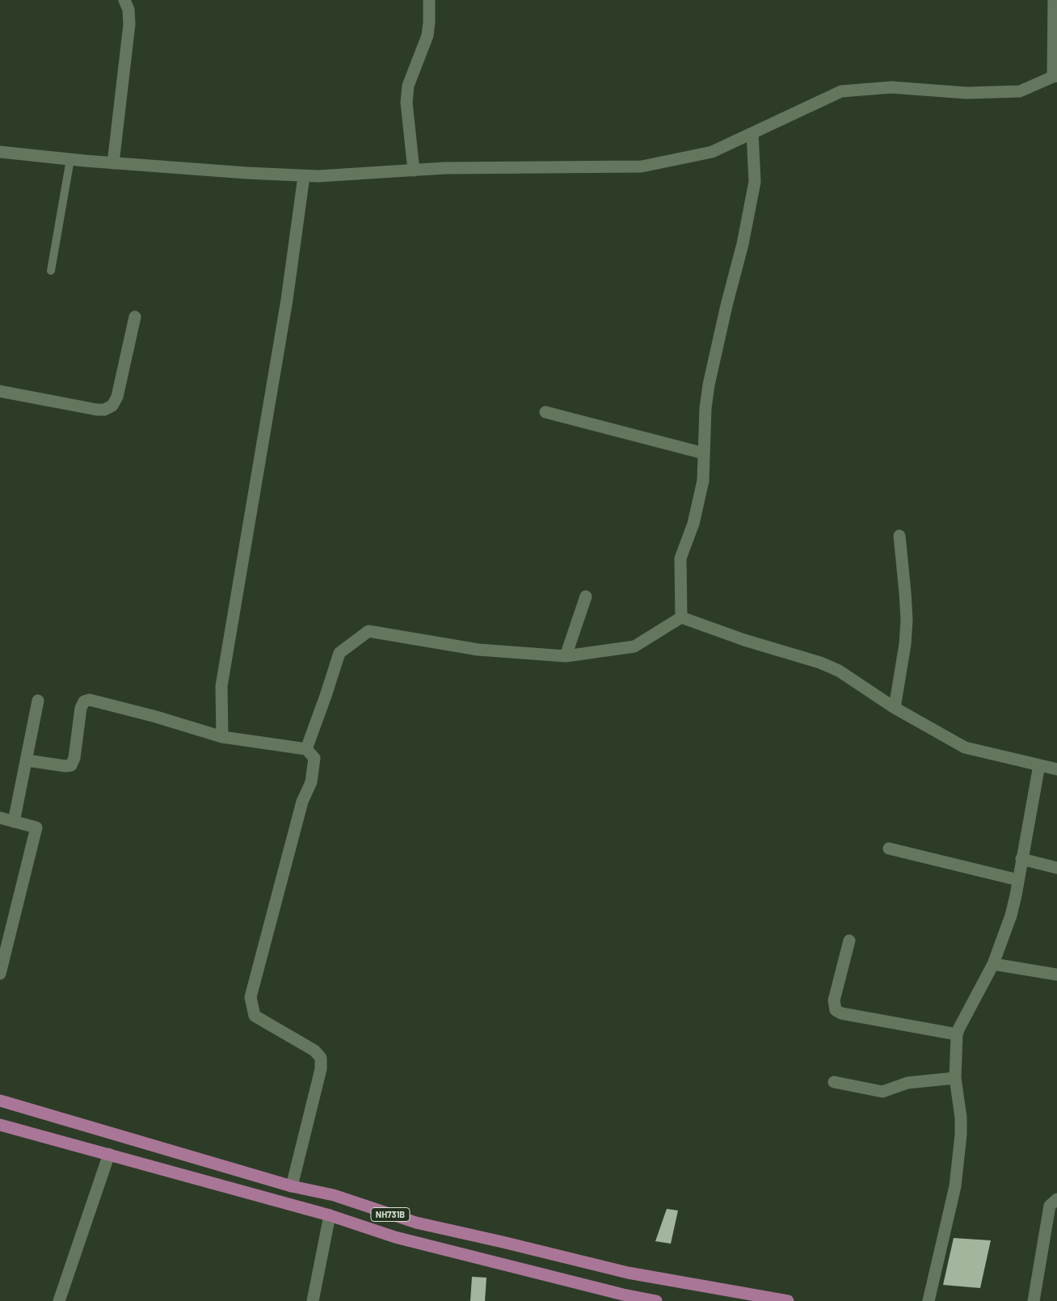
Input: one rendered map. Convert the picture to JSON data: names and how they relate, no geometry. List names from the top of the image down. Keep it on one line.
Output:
{"streets":{"highway":["NH731B"]}}
